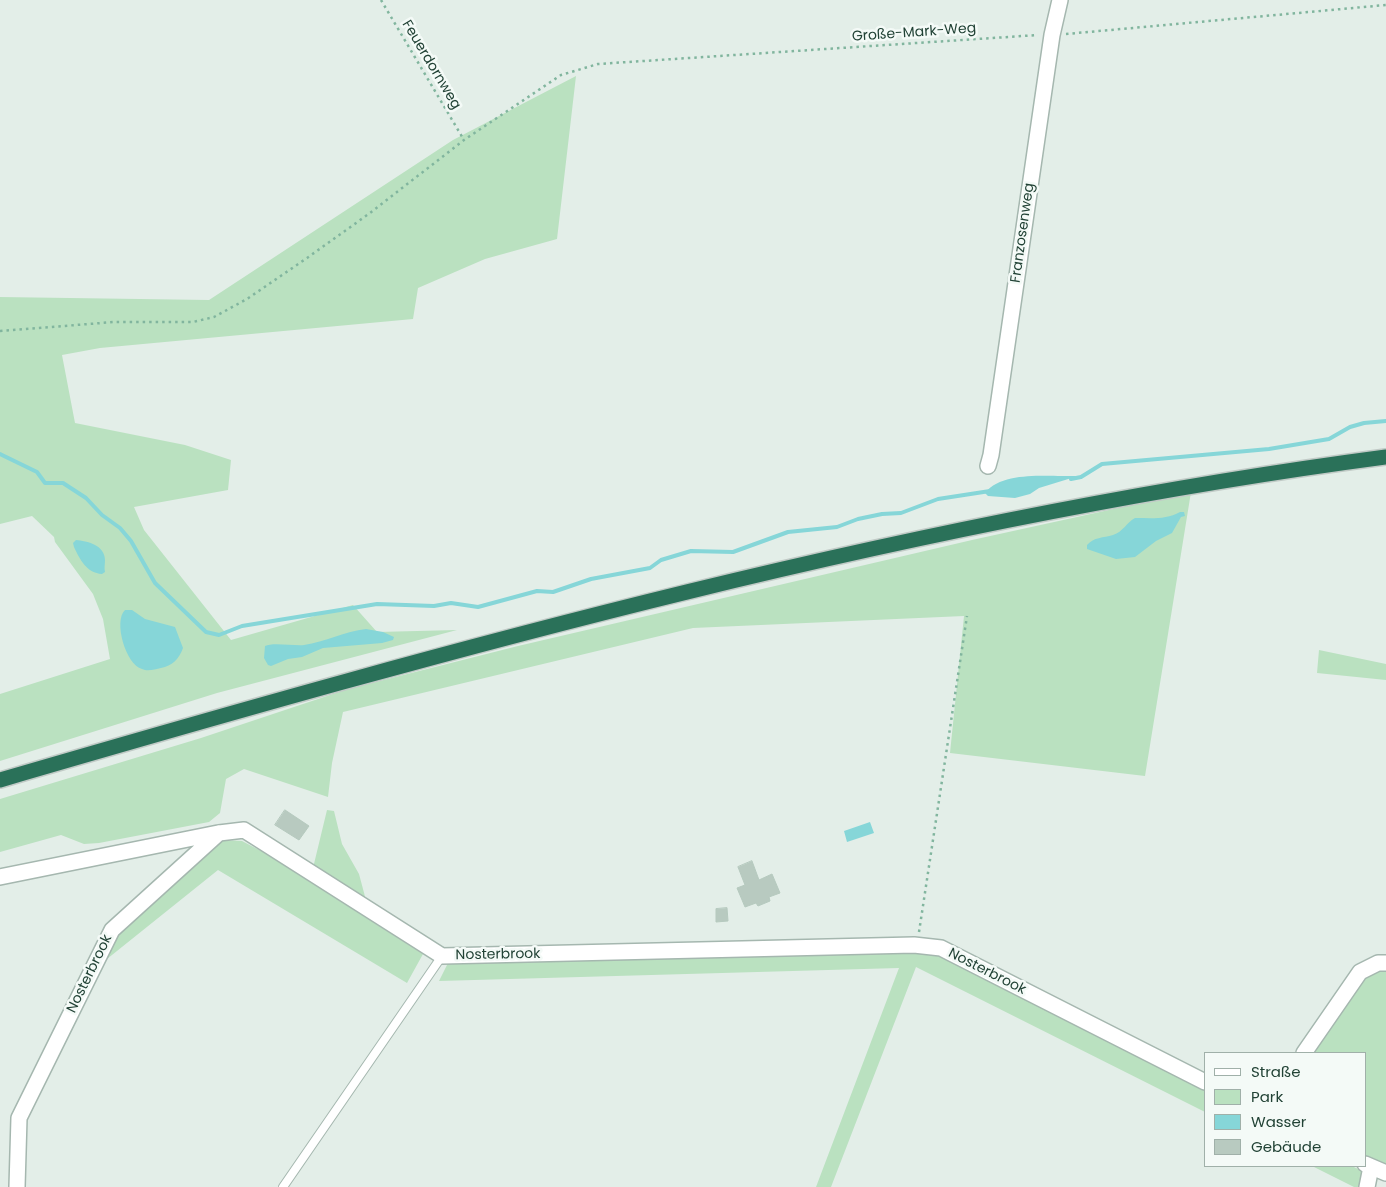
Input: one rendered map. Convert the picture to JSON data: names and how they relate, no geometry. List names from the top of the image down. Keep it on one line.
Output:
{"streets":{"street":["Franzosenweg","Nosterbrook"],"path":["Große-Mark-Weg","Feuerdornweg"]},"crossings":[["Große-Mark-Weg","Feuerdornweg"],["Große-Mark-Weg","Franzosenweg"]],"legend":["Straße","Park","Wasser","Gebäude"]}
